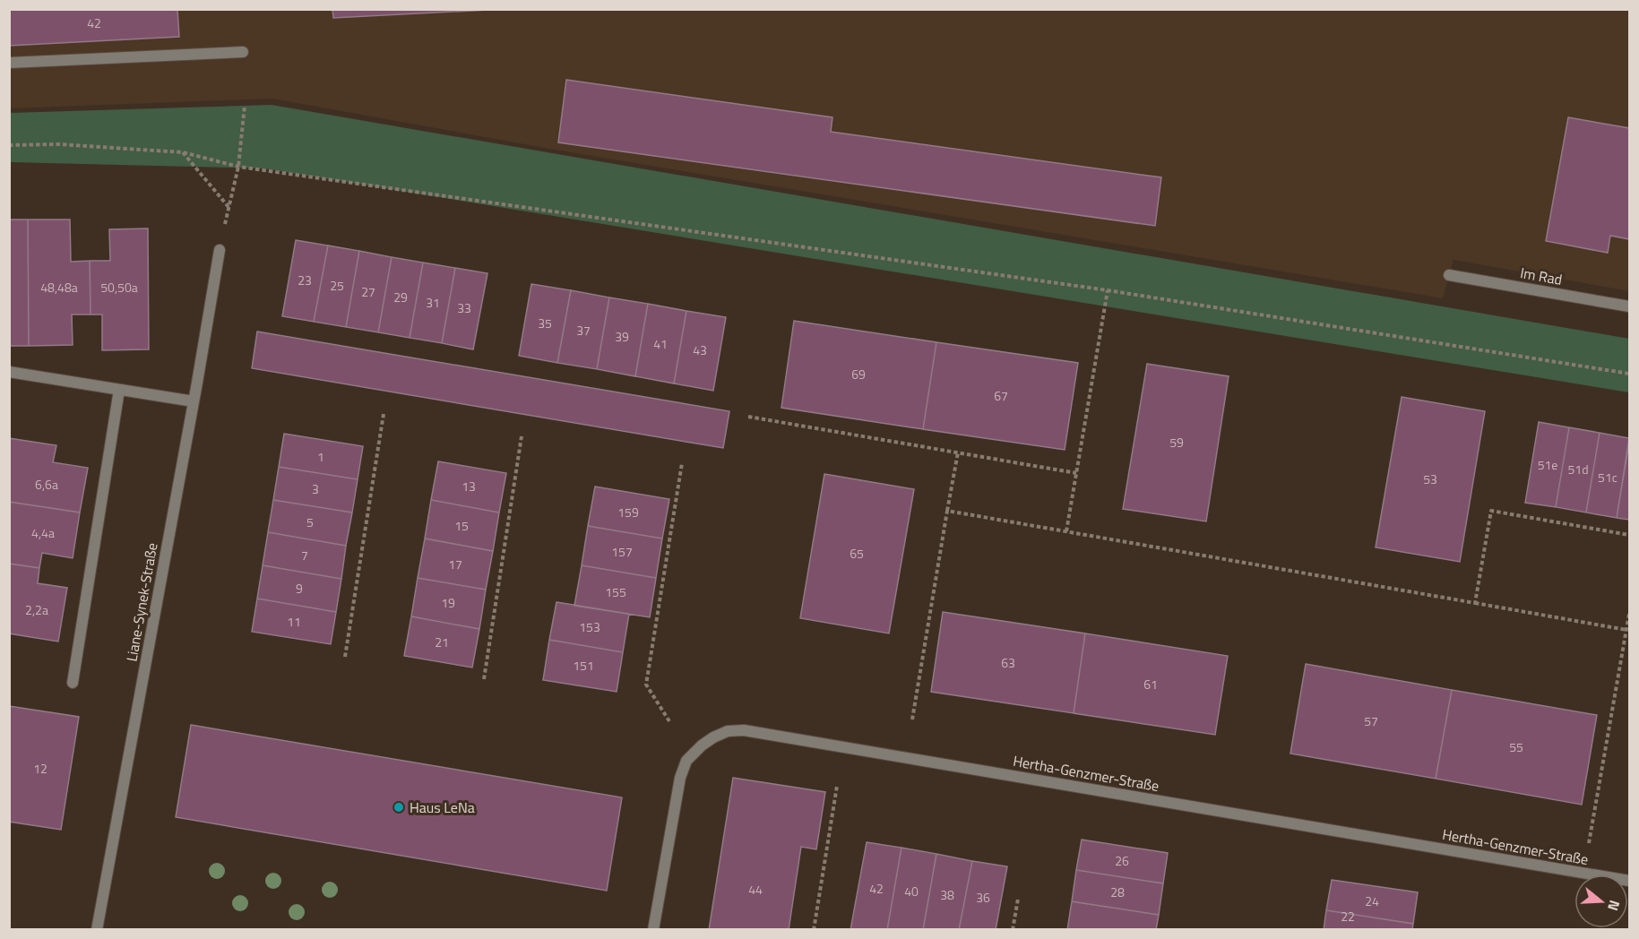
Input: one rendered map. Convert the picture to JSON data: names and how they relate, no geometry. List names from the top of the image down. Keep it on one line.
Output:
{"streets":{"street":["Im Rad","Liane-Synek-Straße","Hertha-Genzmer-Straße"]},"places":["Haus LeNa"],"house_numbers":["42","23","25","48,48a","50,50a","27","29","31","33","35","37","39","41","43","69","67","59","1","51e","51d","51c","53","6,6a","13","3","159","5","15","4,4a","157","65","7","17","9","155","19","2,2a","11","153","21","63","151","61","57","55","12","26","42","44","40","28","38","36","24","22"],"north":"right"}
